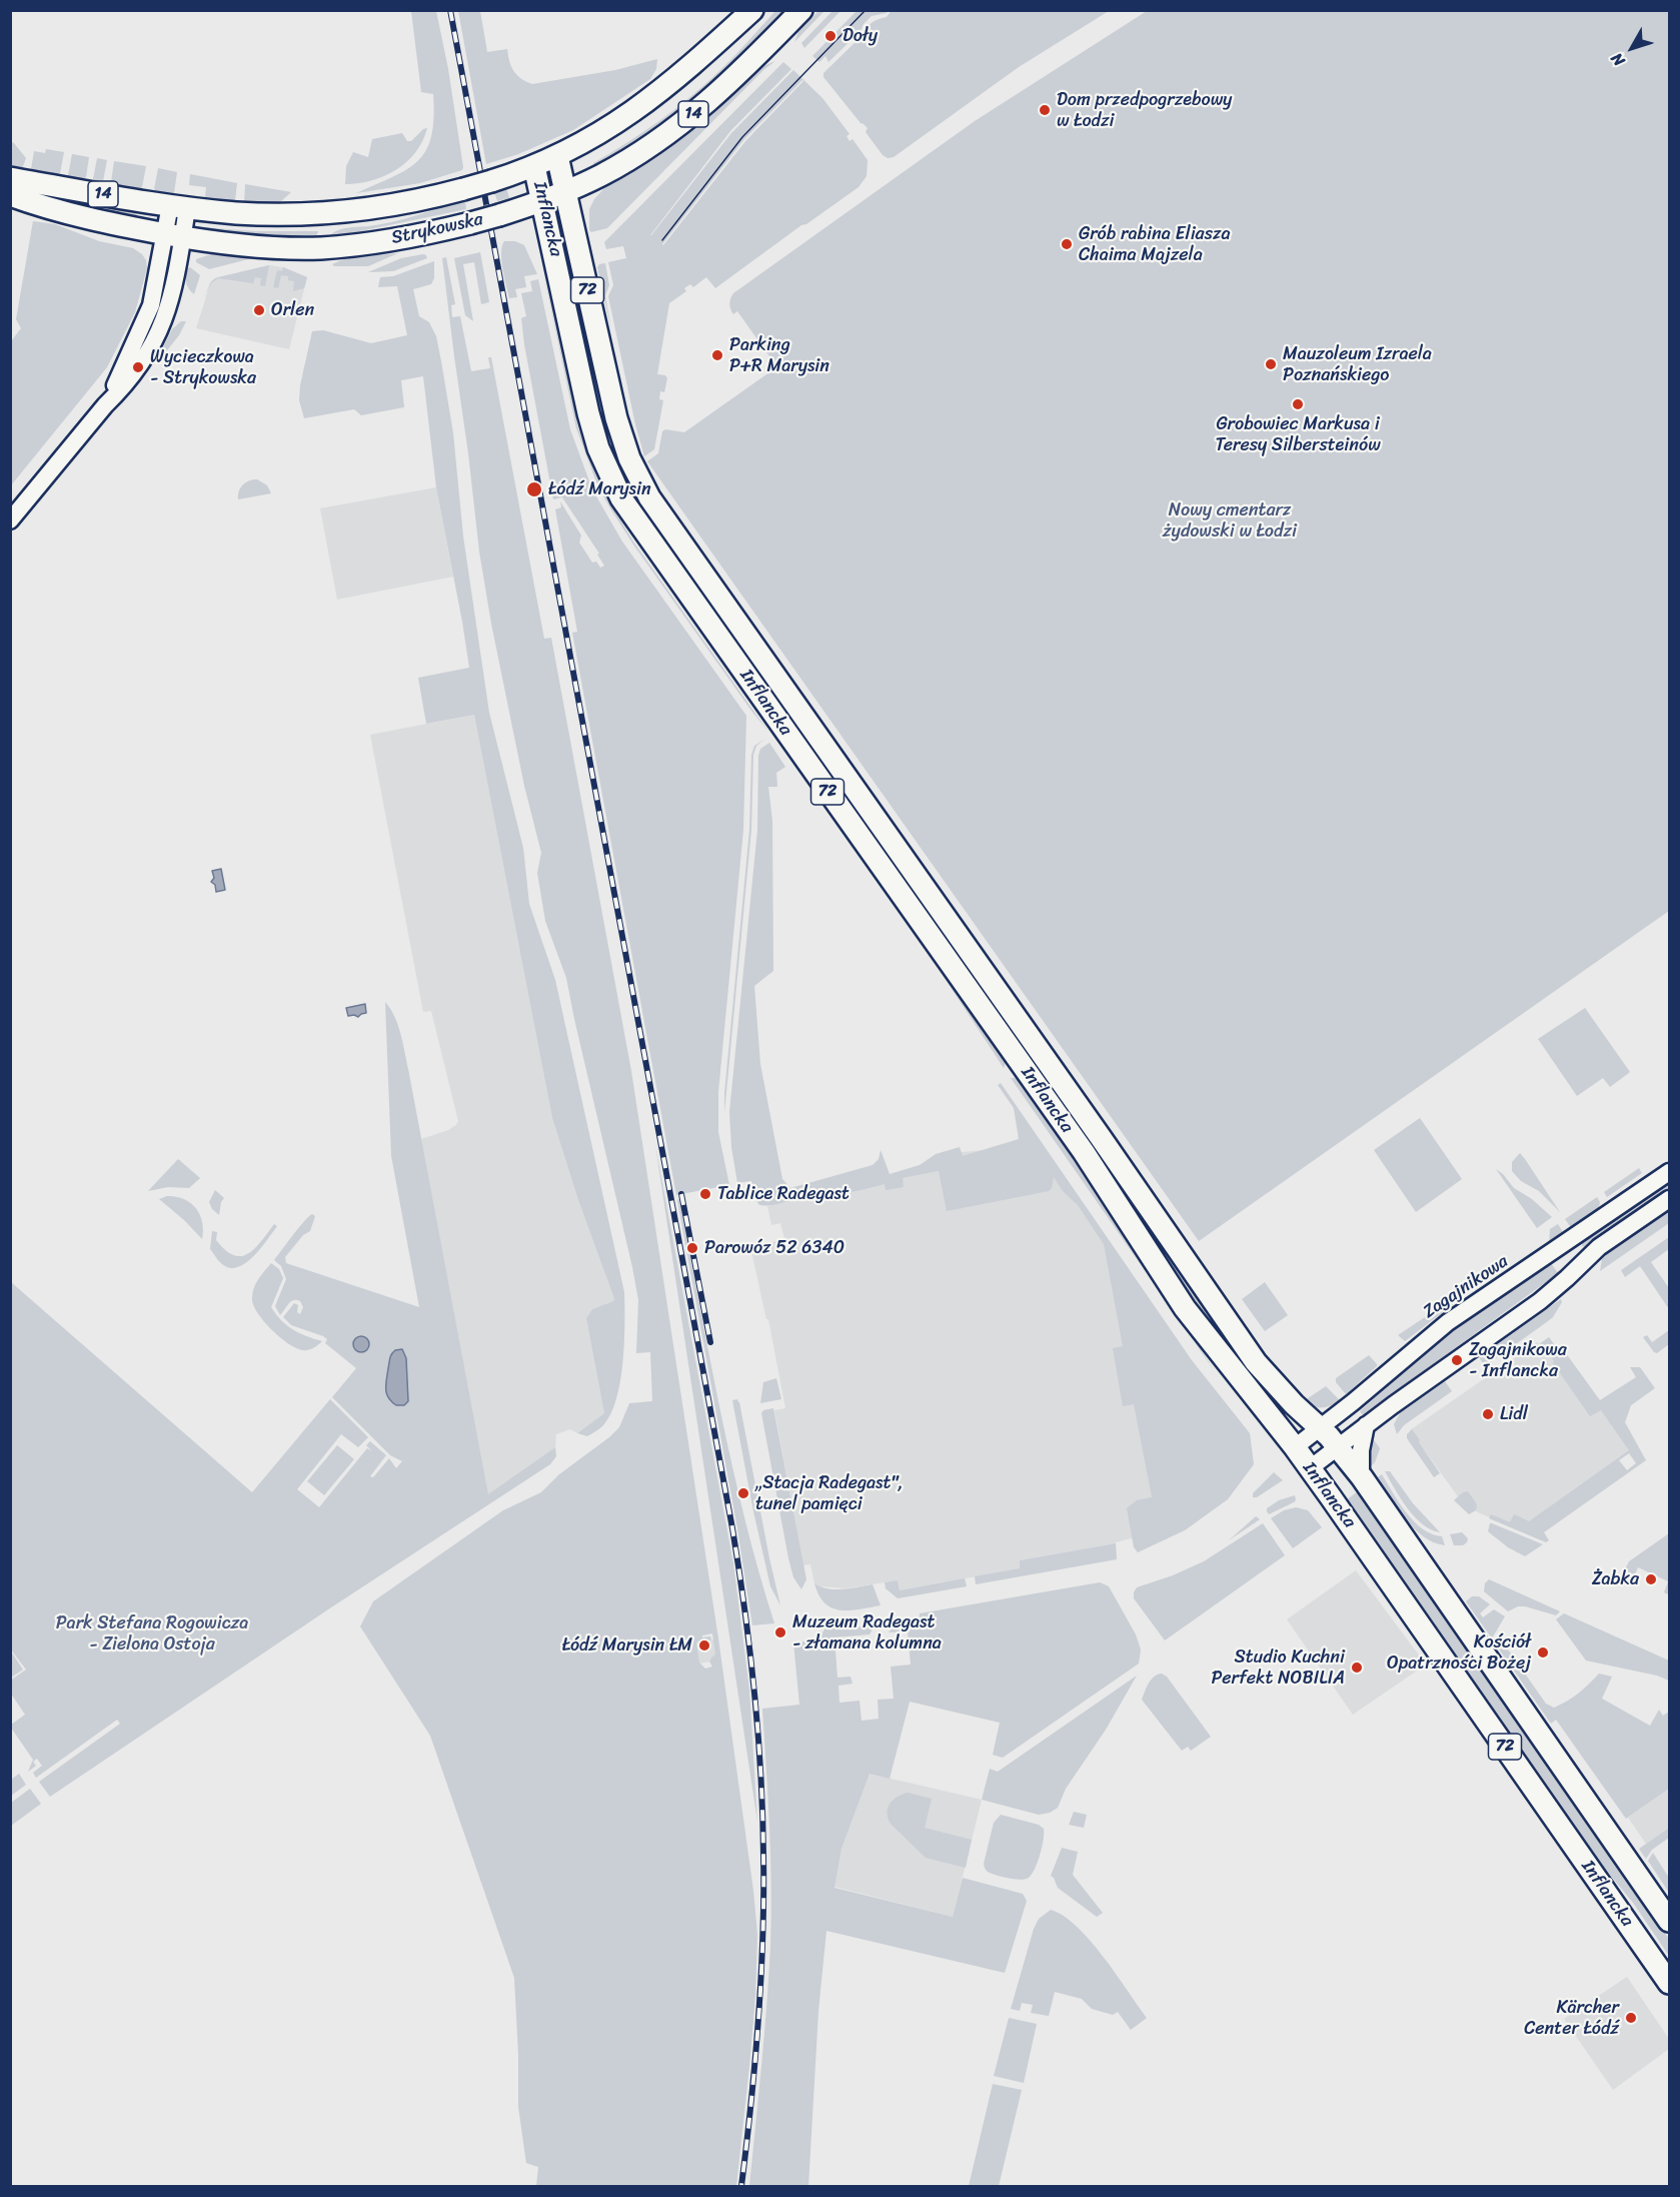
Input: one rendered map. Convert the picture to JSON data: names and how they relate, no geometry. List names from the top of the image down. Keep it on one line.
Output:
{"streets":{"main road":["14","Inflancka","Strykowska","72"],"street":["Zagajnikowa"]},"crossings":[["Inflancka","Strykowska"],["Inflancka","Zagajnikowa"]],"parks":["Nowy cmentarz żydowski w Łodzi","Park Stefana Rogowicza - Zielona Ostoja"],"places":["Doły","Dom przedpogrzebowy w Łodzi","Grób rabina Eliasza Chaima Majzela","Orlen","Parking P+R Marysin","Mauzoleum Izraela Poznańskiego","Wycieczkowa - Strykowska","Grobowiec Markusa i Teresy Silbersteinów","Łódź Marysin","Tablice Radegast","Parowóz 52 6340","Zagajnikowa - Inflancka","Lidl","„Stacja Radegast\", tunel pamięci","Żabka","Muzeum Radegast - złamana kolumna","Łódź Marysin ŁM","Kościół Opatrzności Bożej","Studio Kuchni Perfekt NOBILIA","Kärcher Center Łódź"],"north":"bottom left"}
